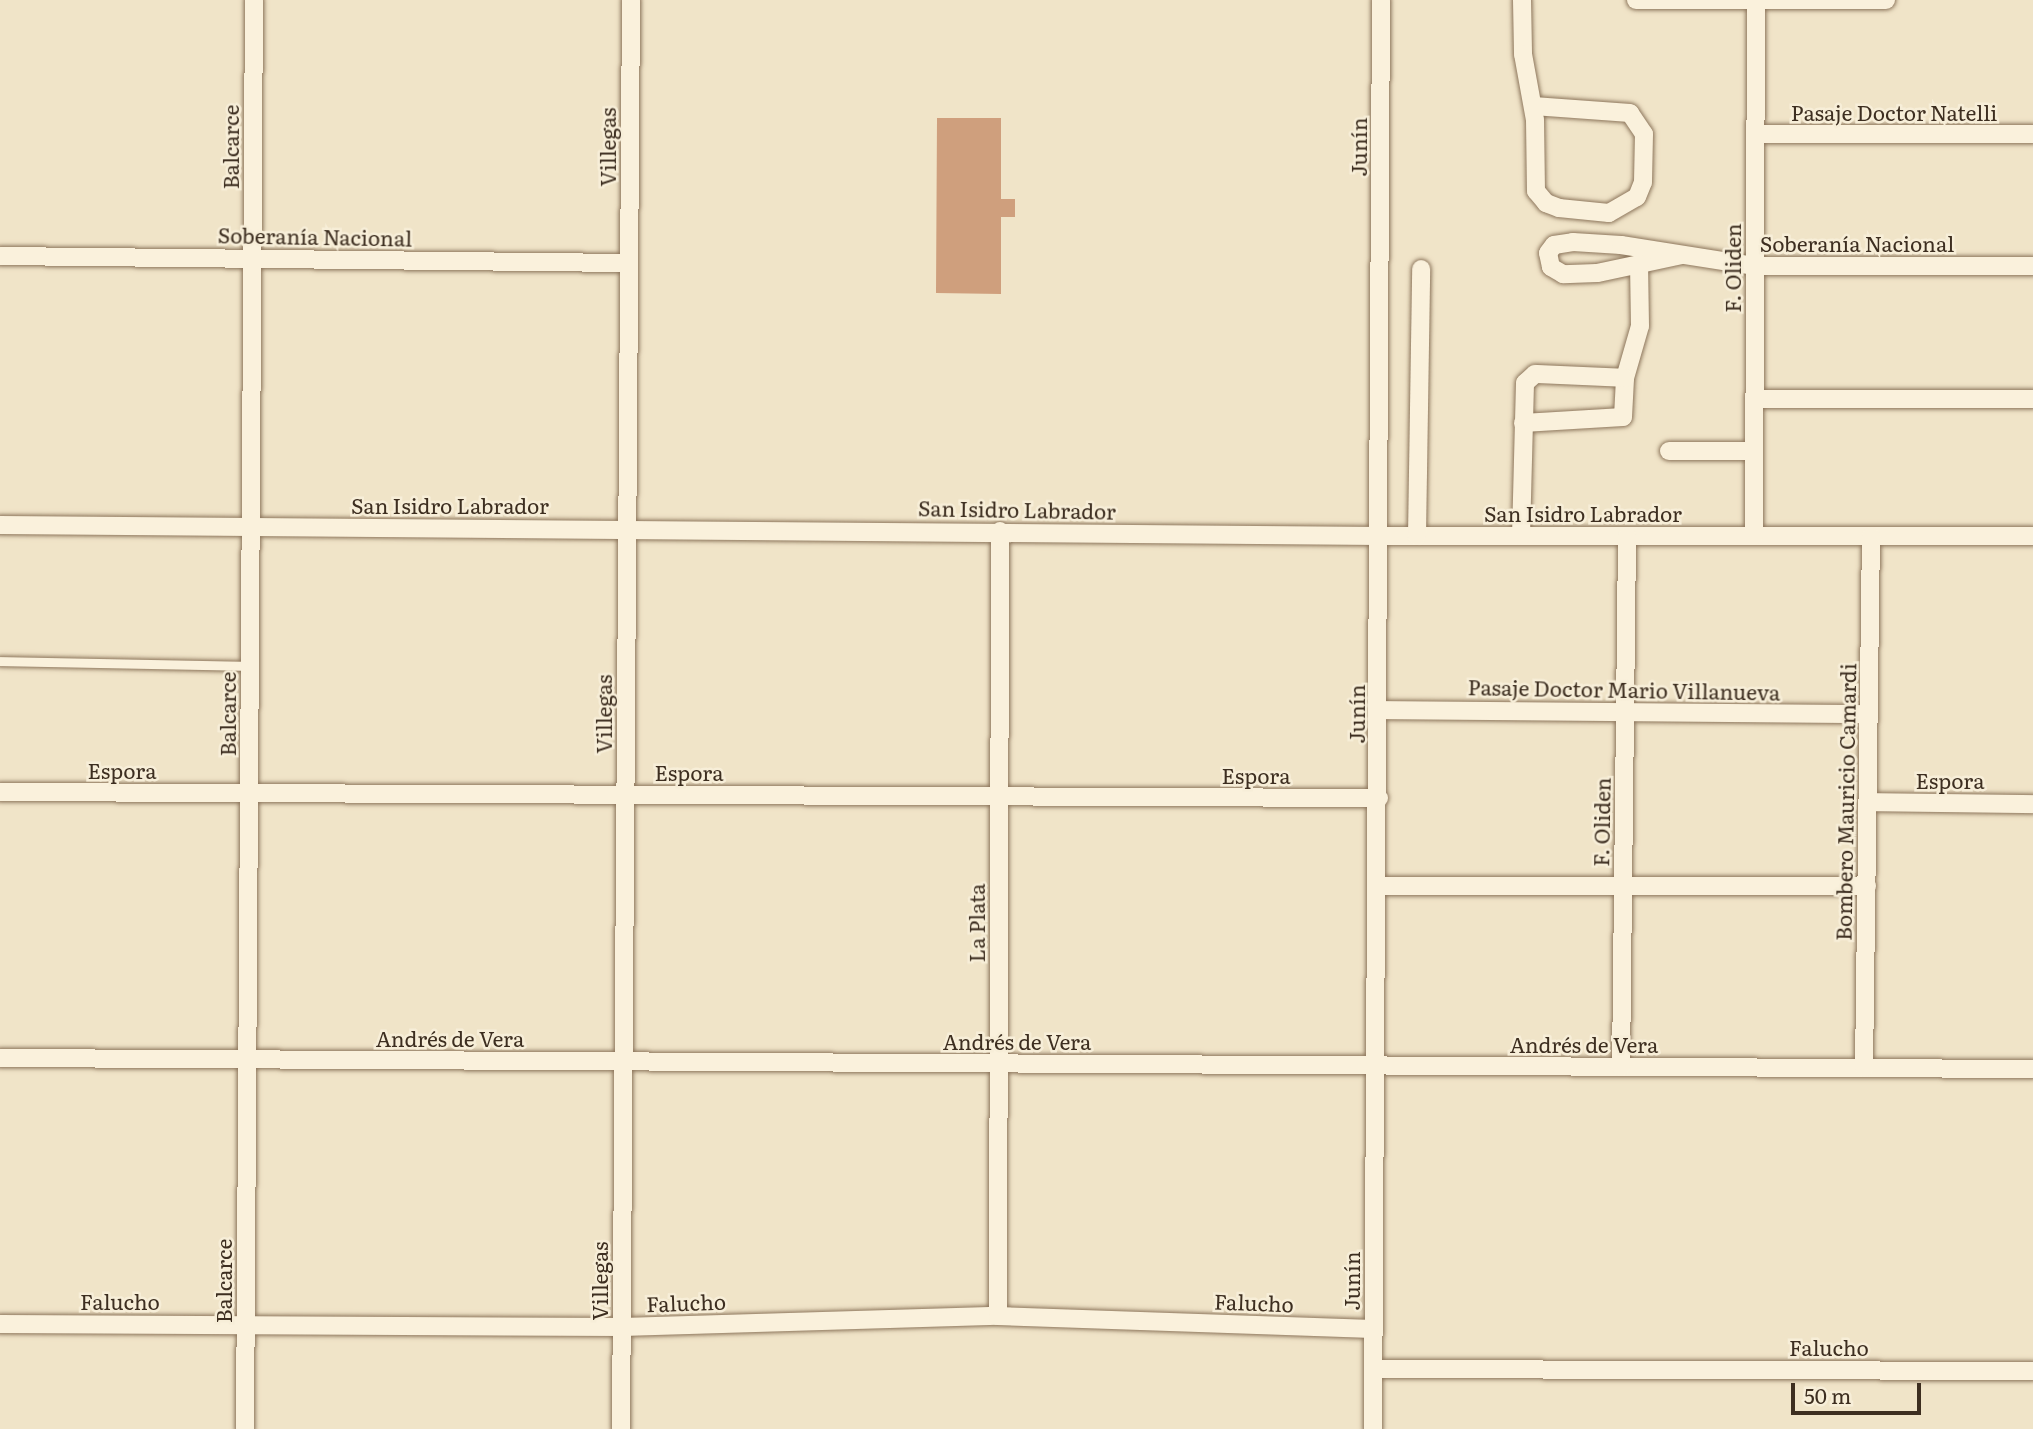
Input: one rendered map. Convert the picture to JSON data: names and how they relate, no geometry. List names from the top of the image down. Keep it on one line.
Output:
{"streets":{"street":["Pasaje Doctor Natelli","Balcarce","Villegas","Junín","Soberanía Nacional","F. Oliden","San Isidro Labrador","Pasaje Doctor Mario Villanueva","Espora","Bombero Mauricio Camardi","La Plata","Andrés de Vera","Falucho"]},"crossings":[["Pasaje Doctor Natelli","F. Oliden"],["Balcarce","Soberanía Nacional"],["Balcarce","San Isidro Labrador"],["Balcarce","Espora"],["Balcarce","Andrés de Vera"],["Balcarce","Falucho"],["Villegas","Soberanía Nacional"],["Villegas","San Isidro Labrador"],["Villegas","Espora"],["Villegas","Andrés de Vera"],["Villegas","Falucho"],["Junín","San Isidro Labrador"],["Junín","Pasaje Doctor Mario Villanueva"],["Junín","Espora"],["Junín","Andrés de Vera"],["Junín","Falucho"],["Soberanía Nacional","F. Oliden"],["F. Oliden","San Isidro Labrador"],["F. Oliden","Pasaje Doctor Mario Villanueva"],["F. Oliden","Andrés de Vera"],["San Isidro Labrador","Bombero Mauricio Camardi"],["San Isidro Labrador","La Plata"],["Pasaje Doctor Mario Villanueva","Bombero Mauricio Camardi"],["Espora","Bombero Mauricio Camardi"],["Espora","La Plata"],["Bombero Mauricio Camardi","Andrés de Vera"],["La Plata","Andrés de Vera"],["La Plata","Falucho"]],"scale_bar":"50 m"}
